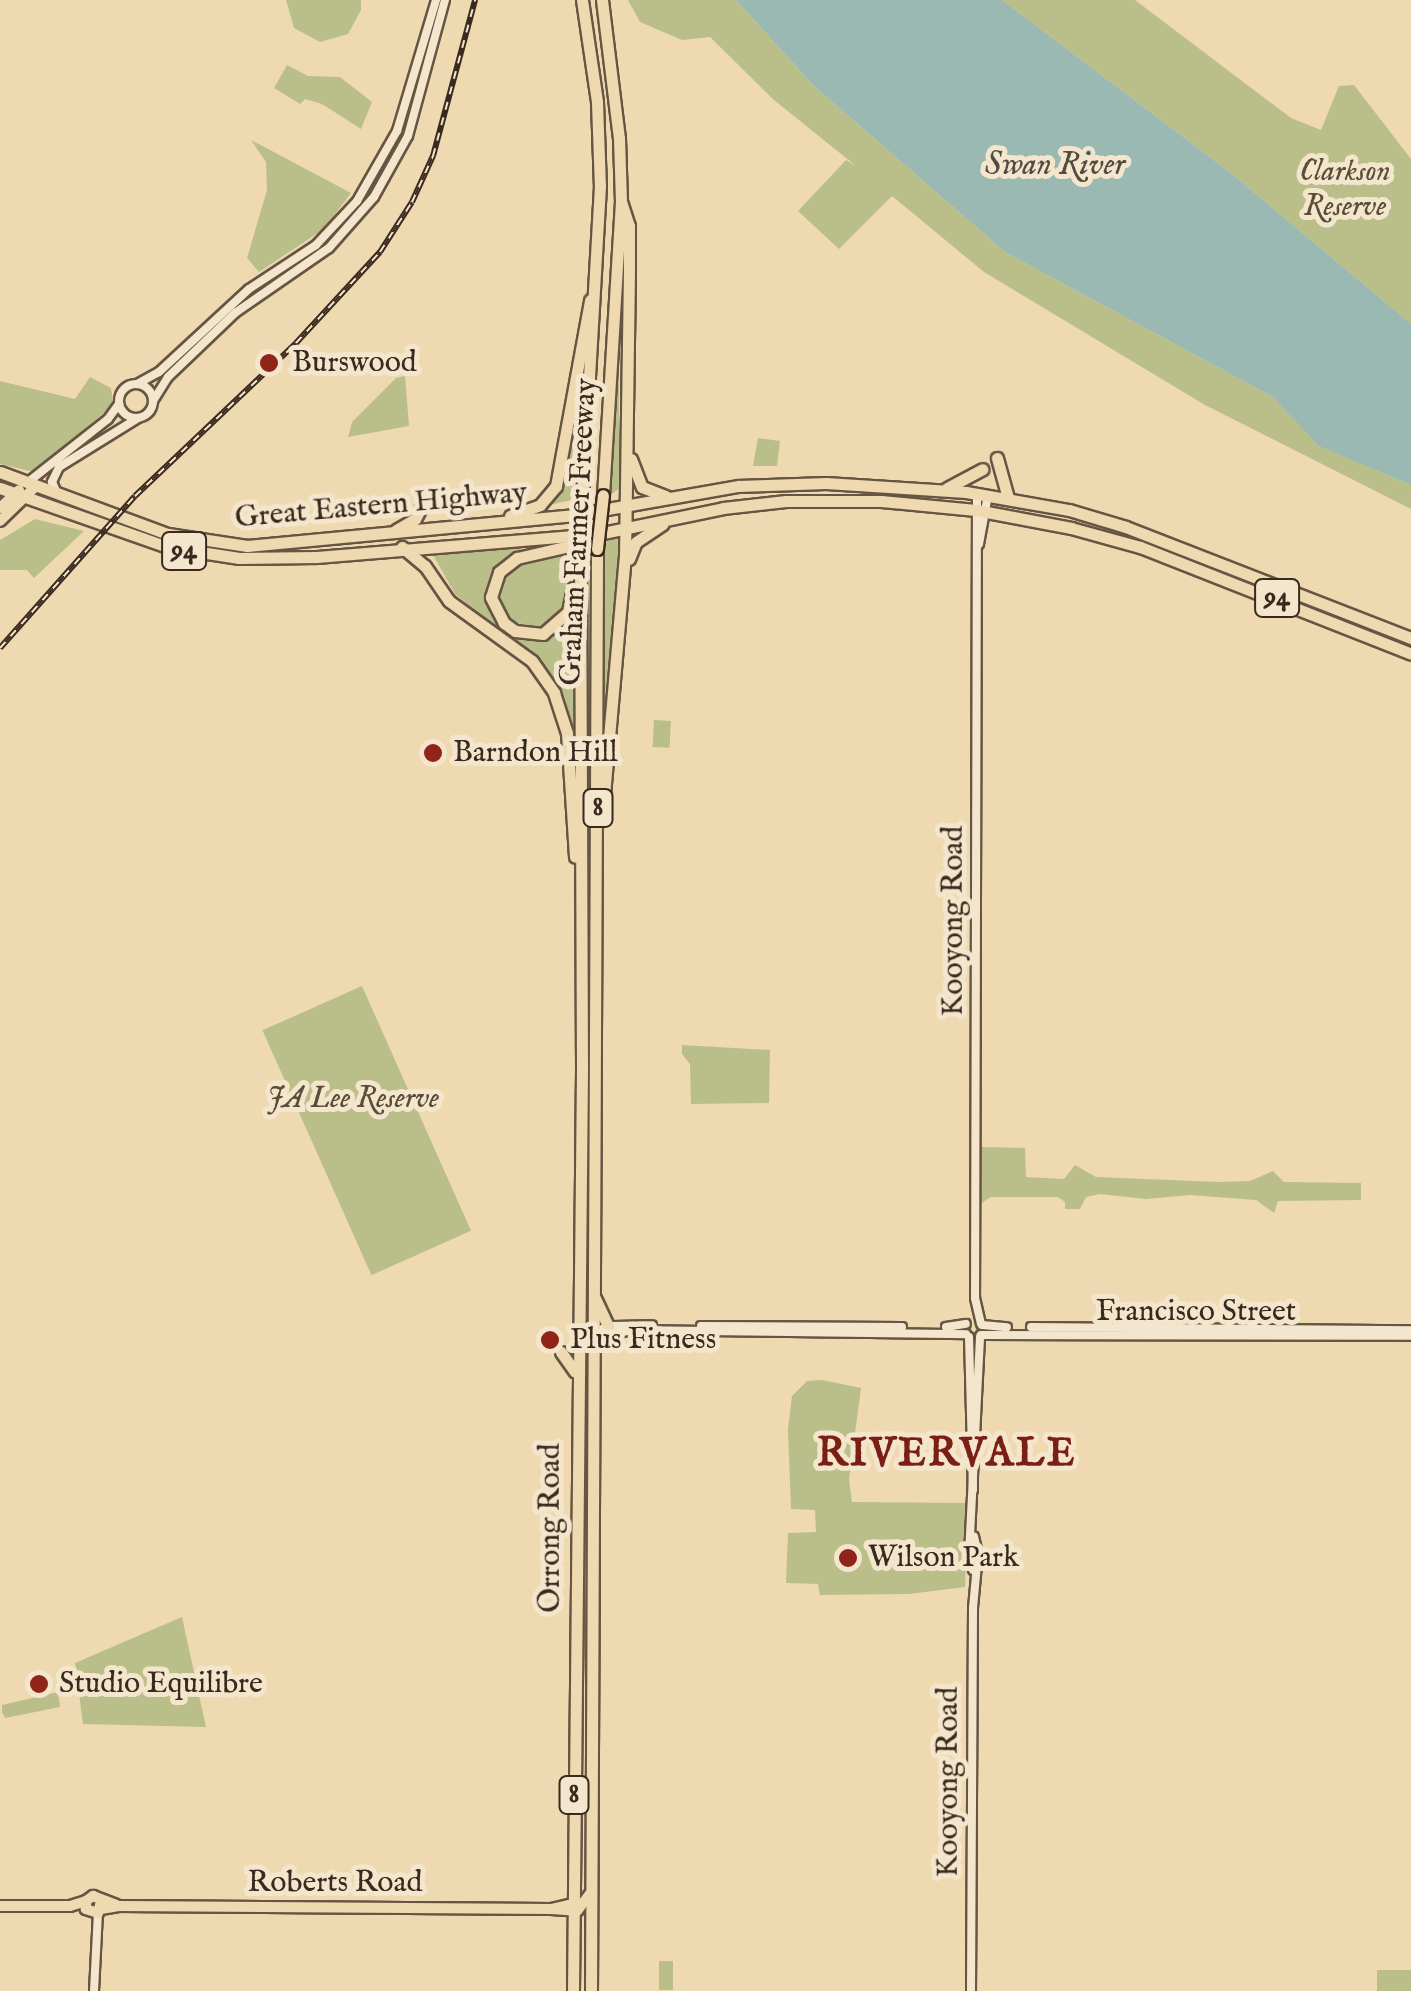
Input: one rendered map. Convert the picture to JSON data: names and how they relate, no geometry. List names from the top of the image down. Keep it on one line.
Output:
{"streets":{"highway":["Great Eastern Highway","Graham Farmer Freeway","94","8","Orrong Road"],"main road":["Roberts Road"],"street":["Kooyong Road","Francisco Street"]},"crossings":[["Great Eastern Highway","Kooyong Road"],["Graham Farmer Freeway","Orrong Road"],["Kooyong Road","Francisco Street"],["Orrong Road","Roberts Road"]],"districts":["RIVERVALE"],"water":["Swan River"],"parks":["Clarkson Reserve","JA Lee Reserve"],"places":["Burswood","Barndon Hill","Plus Fitness","Wilson Park","Studio Equilibre"]}
